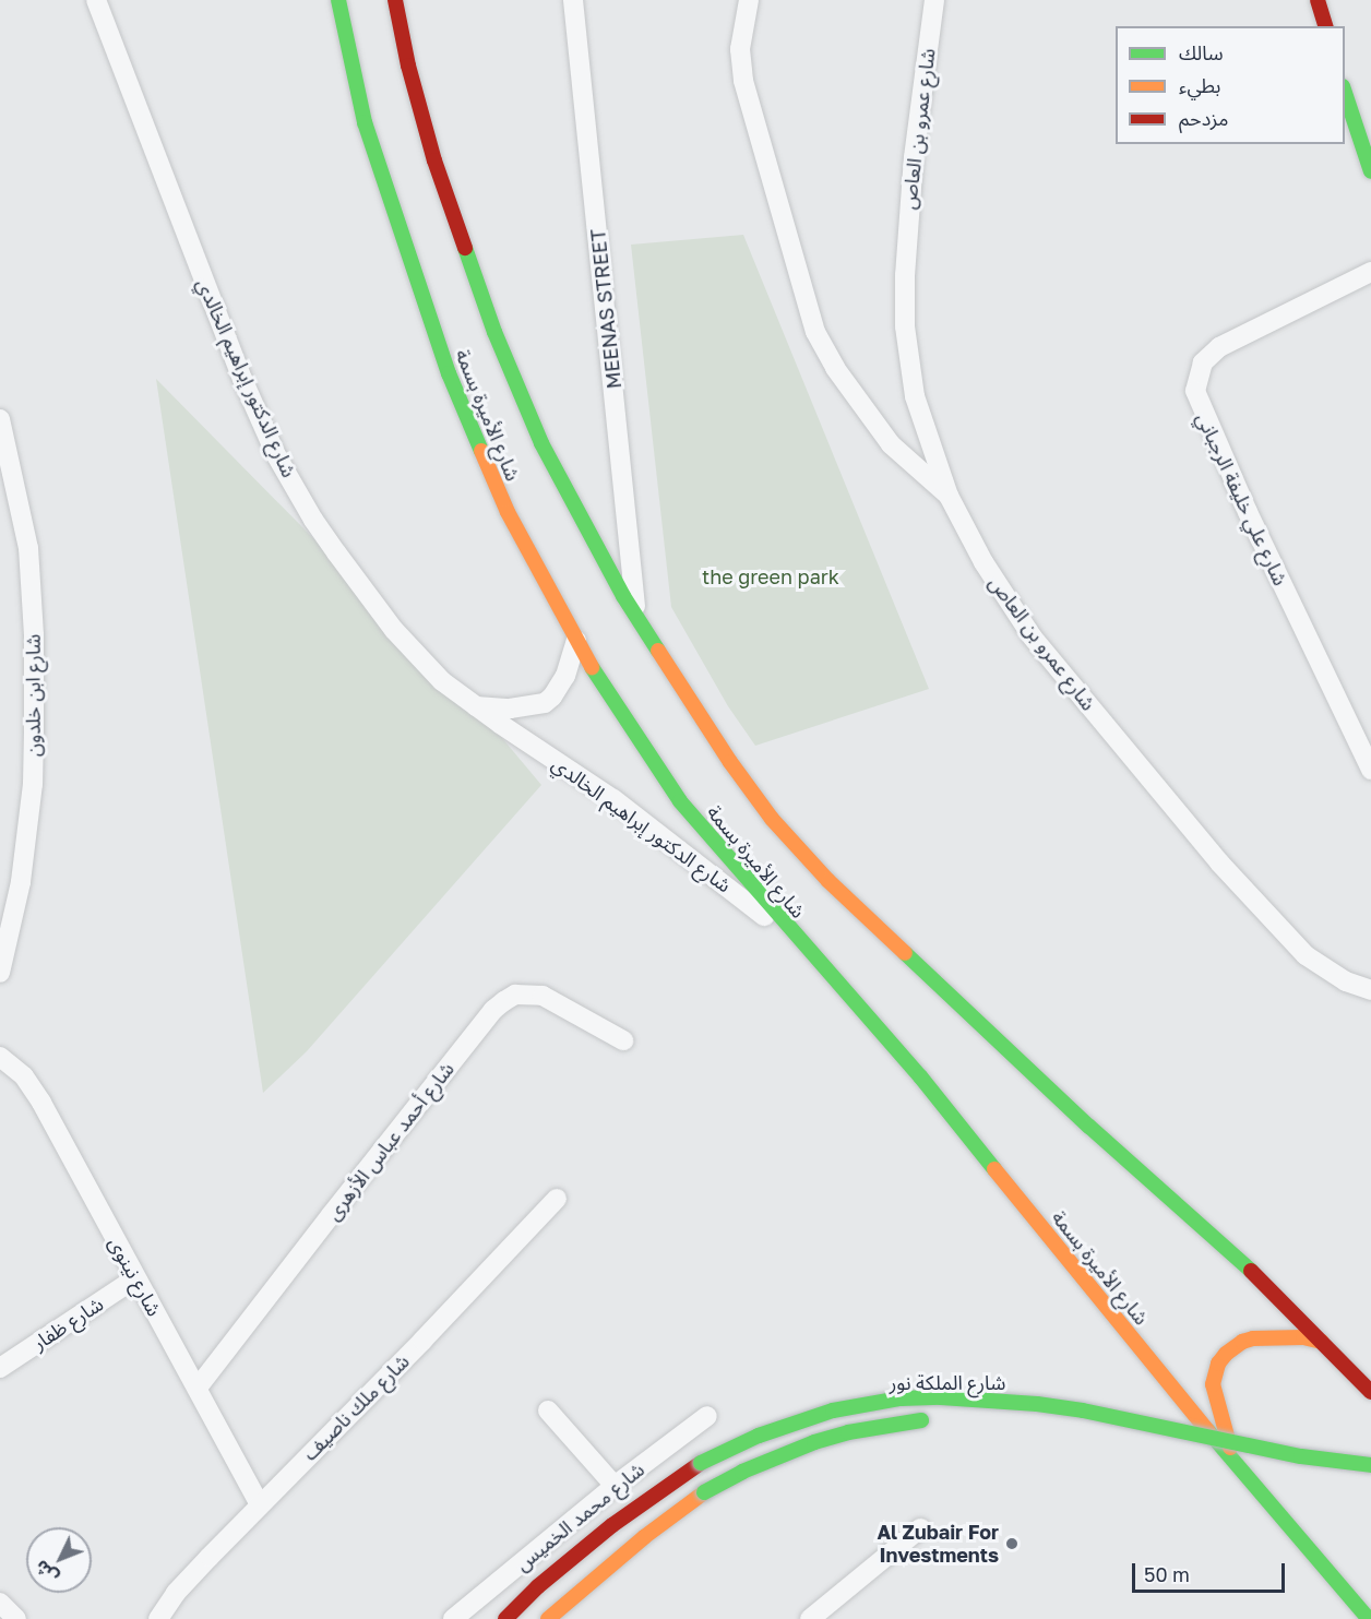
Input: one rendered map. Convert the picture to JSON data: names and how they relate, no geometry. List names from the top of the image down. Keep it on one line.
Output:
{"streets":{"main road":["شارع الأميرة بسمة","شارع الملكة نور"],"street":["شارع عمرو بن العاص","MEENAS STREET","شارع الدكتور إبراهيم الخالدي","شارع علي خليفة الرجباني","شارع ابن خلدون","شارع أحمد عباس الأزهرى","شارع نينوى","شارع ظفار","شارع ملك ناصيف","شارع محمد الخميس"]},"crossings":[["MEENAS STREET","شارع الأميرة بسمة"],["شارع الدكتور إبراهيم الخالدي","شارع الأميرة بسمة"],["شارع أحمد عباس الأزهرى","شارع نينوى"],["شارع نينوى","شارع ظفار"],["شارع نينوى","شارع ملك ناصيف"]],"parks":["the green park"],"places":["Al Zubair For Investments"],"legend":["سالك","بطيء","مزدحم"],"scale_bar":"50 m","north":"bottom left"}
